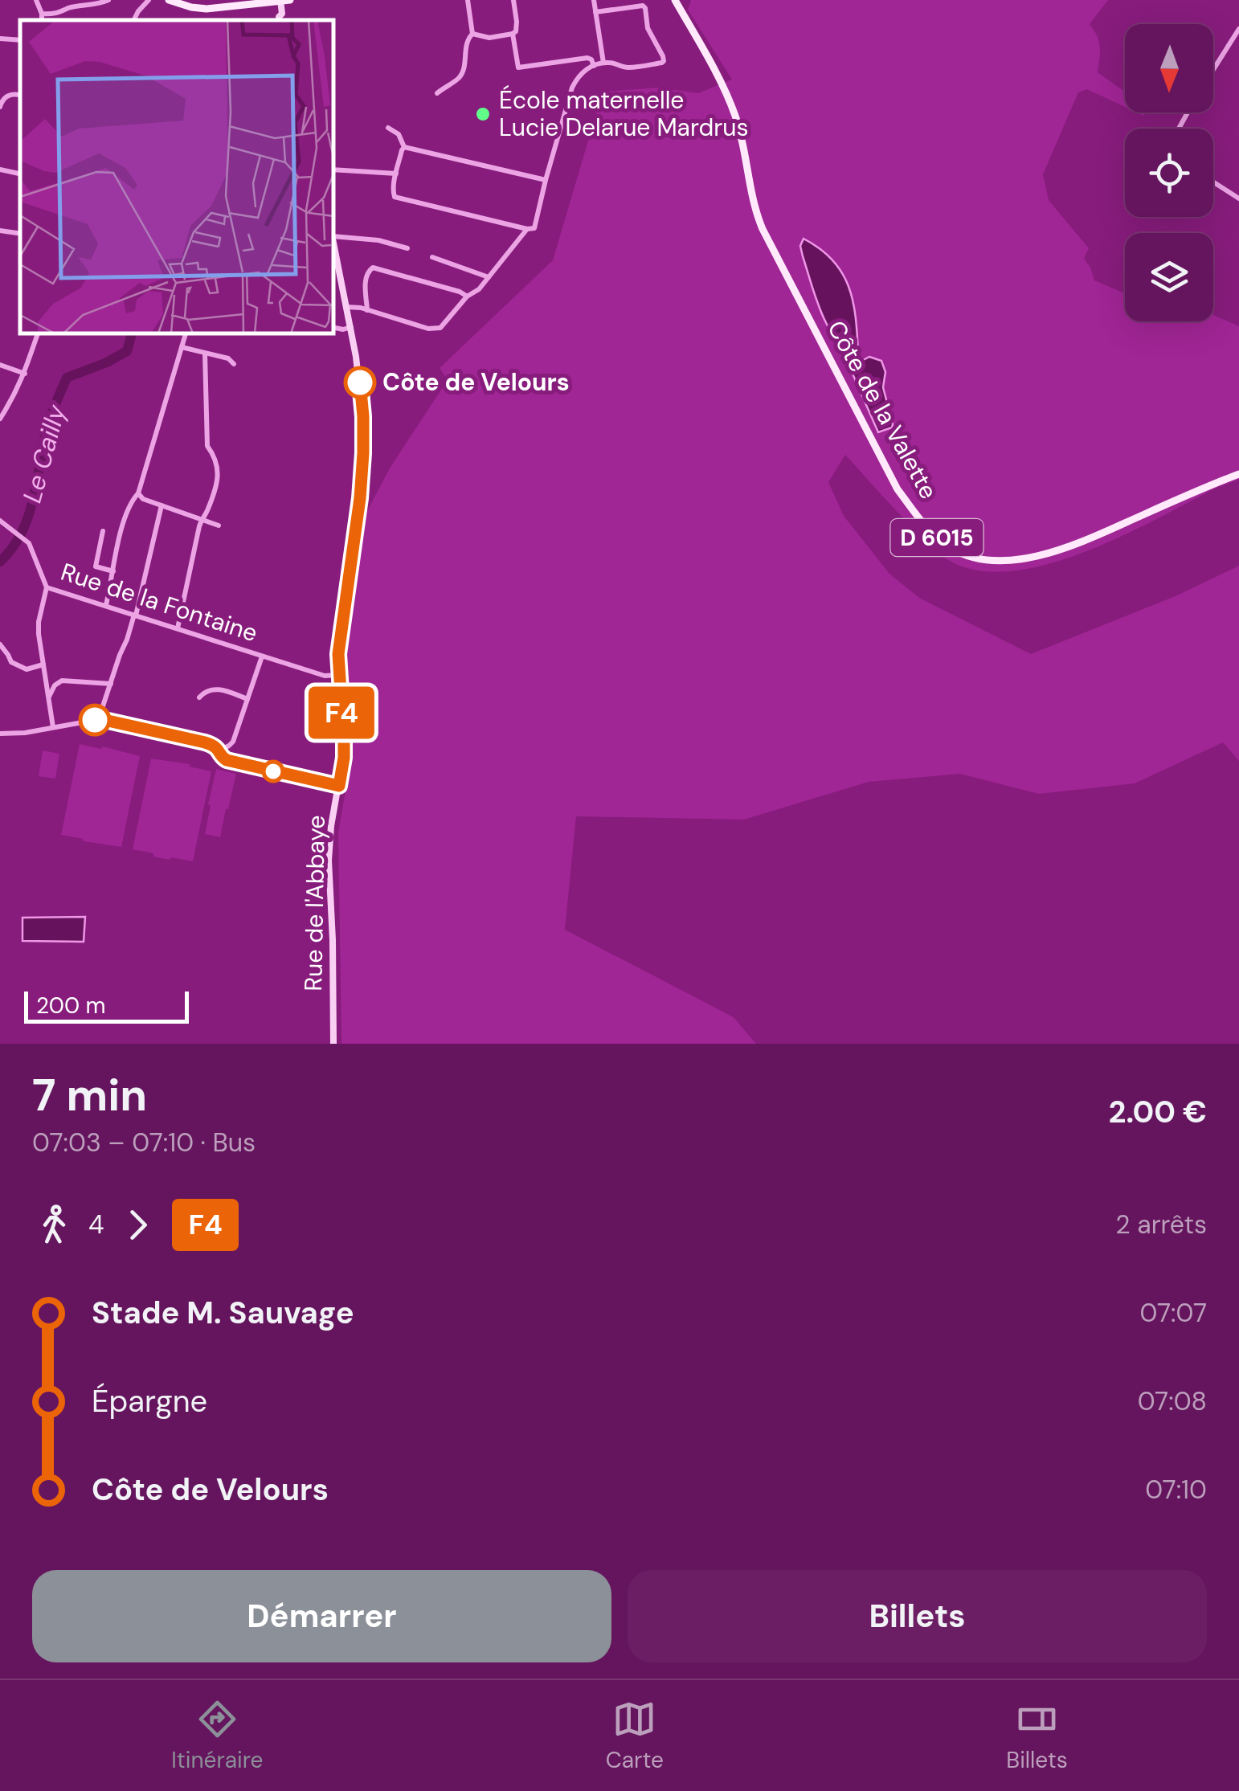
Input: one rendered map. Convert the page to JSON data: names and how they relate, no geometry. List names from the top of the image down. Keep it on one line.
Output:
{"streets":{"main road":["Côte de la Valette","D 6015"],"street":["Rue de la Fontaine","Rue de l'Abbaye"]},"crossings":[["Rue de la Fontaine","Rue de l'Abbaye"]],"water":["Le Cailly"],"places":["École maternelle Lucie Delarue Mardrus","Côte de Velours"],"lines":["bus line F4"],"scale_bar":"200 m","north":"bottom","page":{"on_map":"F4","scale":"200 m","heading":["7 min","07:03 – 07:10 · Bus","2.00 €"],"legs":["4","F4","2 arrêts"],"list":[{"name":"Stade M. Sauvage","value":"07:07"},{"name":"Épargne","value":"07:08"},{"name":"Côte de Velours","value":"07:10"}],"buttons":["Démarrer","Billets"],"tabs":["Itinéraire","Carte","Billets"]}}
